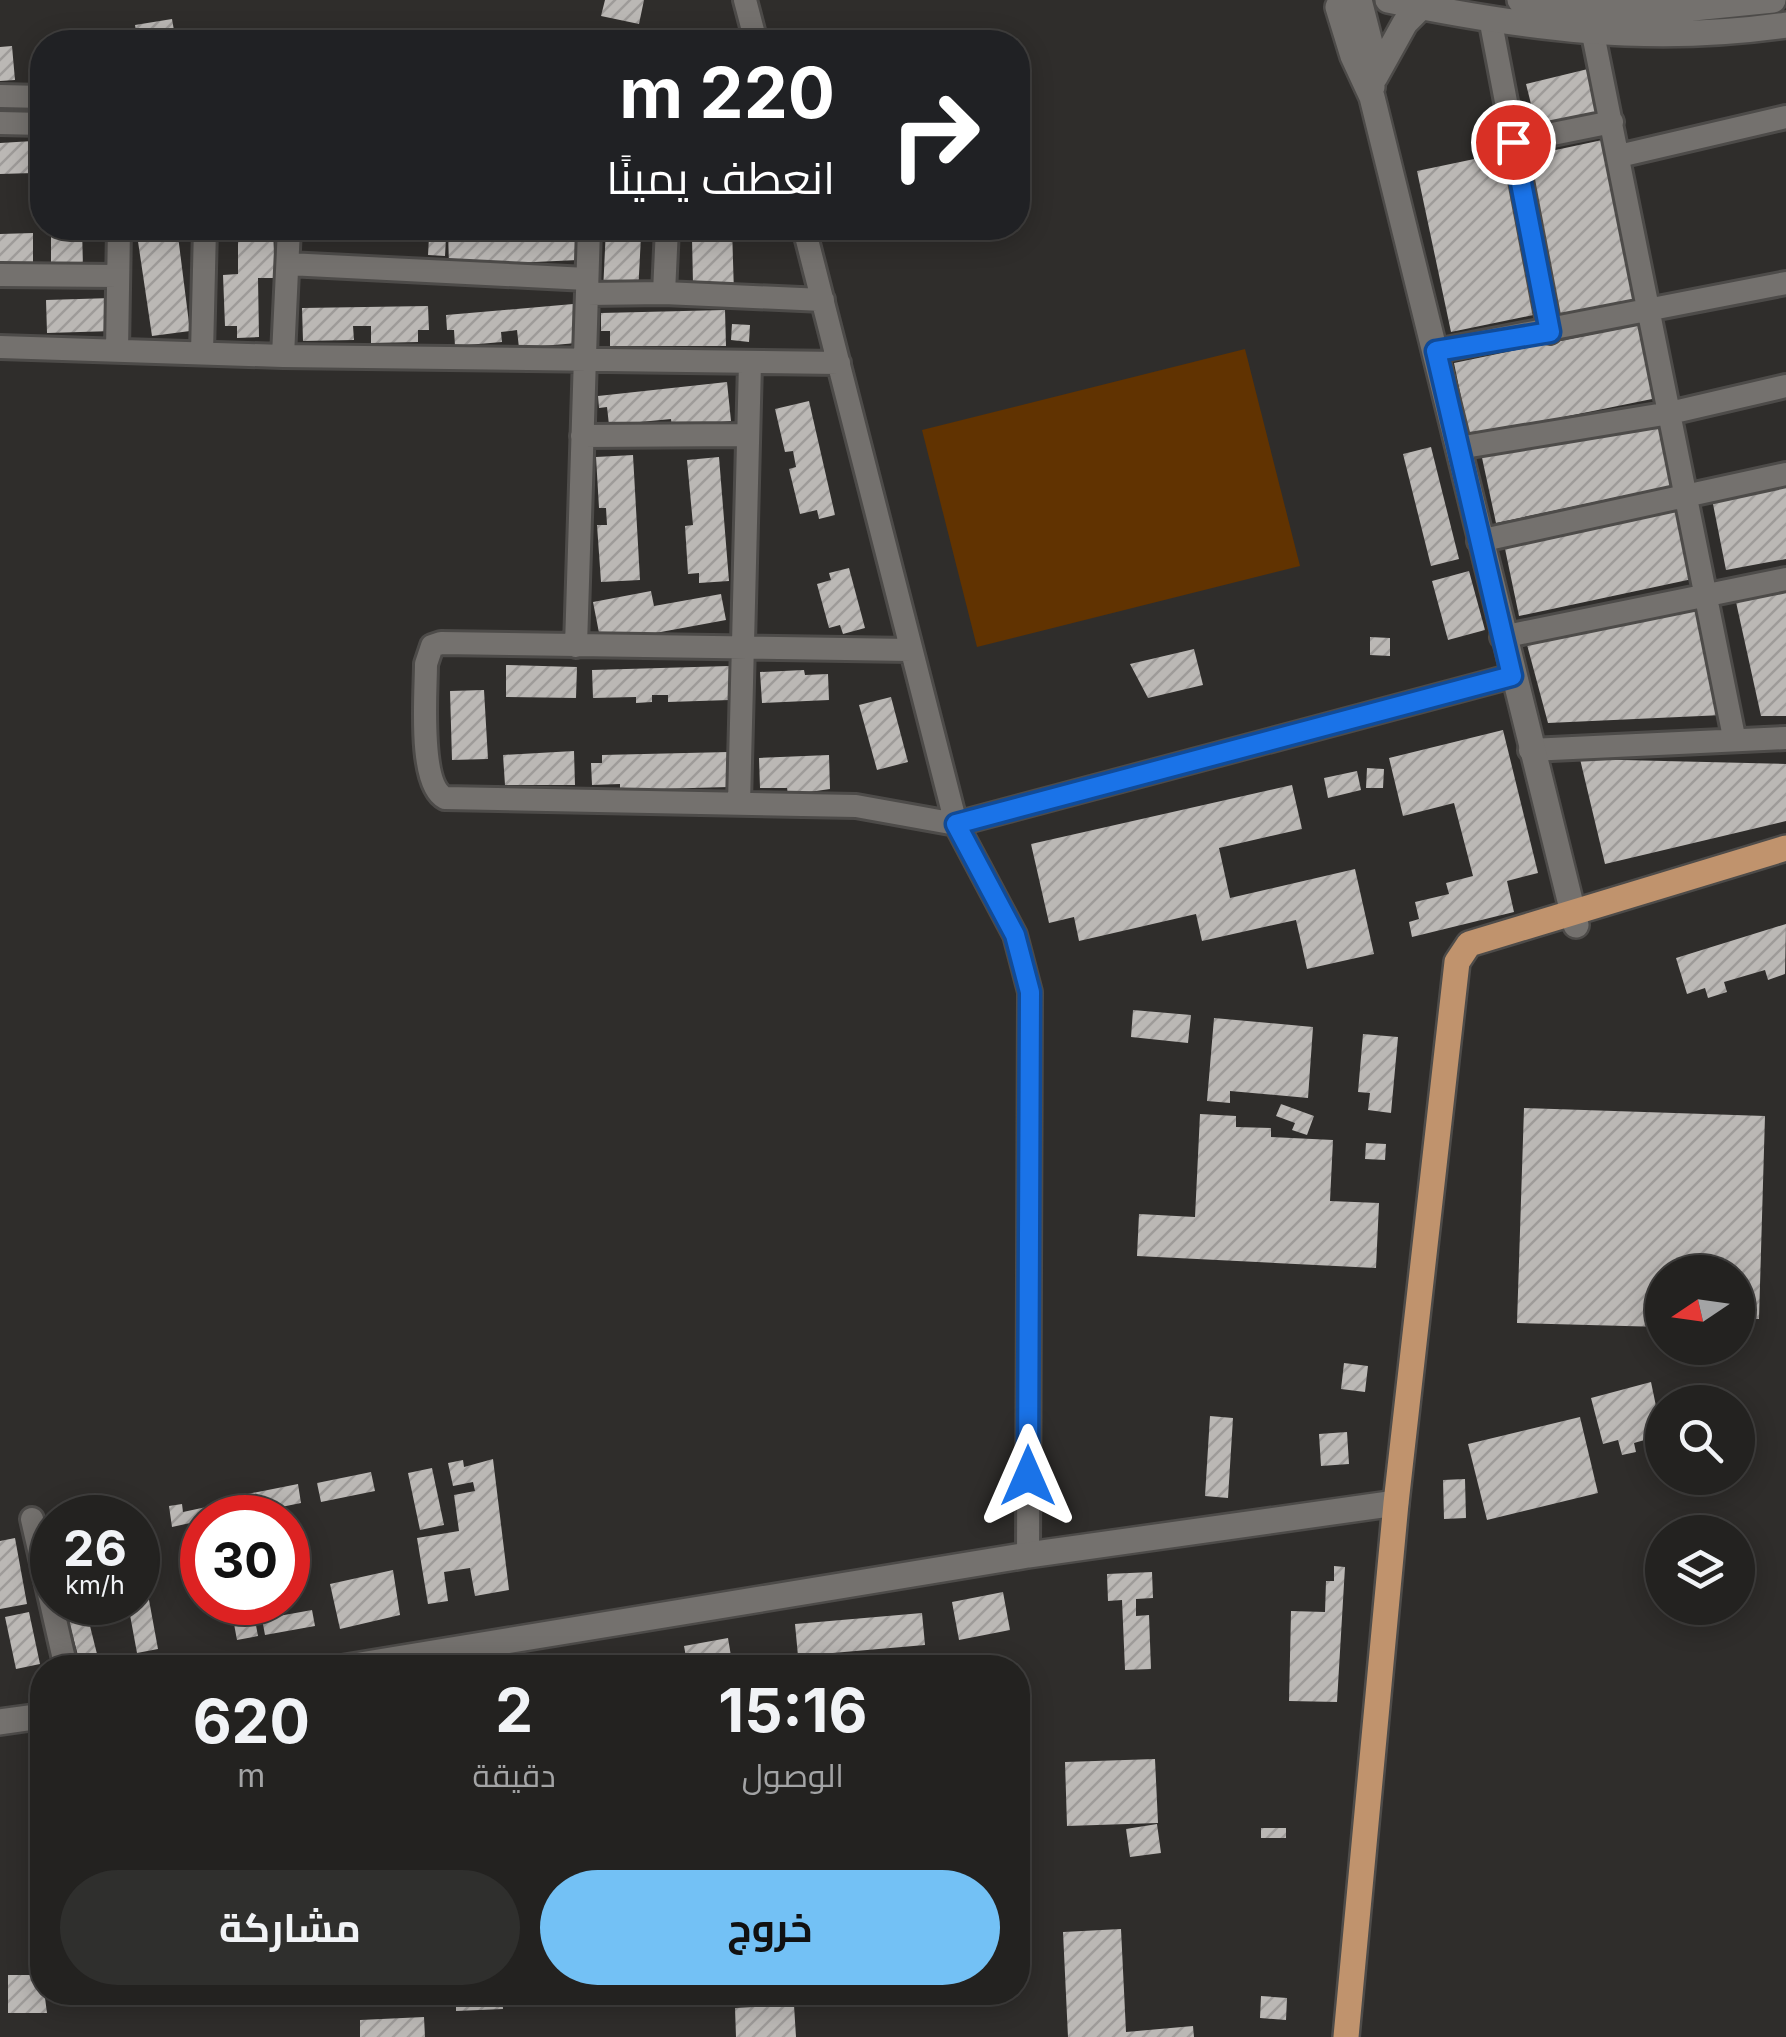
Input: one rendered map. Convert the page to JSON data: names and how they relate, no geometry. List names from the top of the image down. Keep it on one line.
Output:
{"north":"left","page":{"turn":["220 m","انعطف يمينًا"],"speed":"26 km/h","limit":"30","eta":["15:16","الوصول","2","دقيقة","620","m"],"buttons":["خروج","مشاركة"]}}
